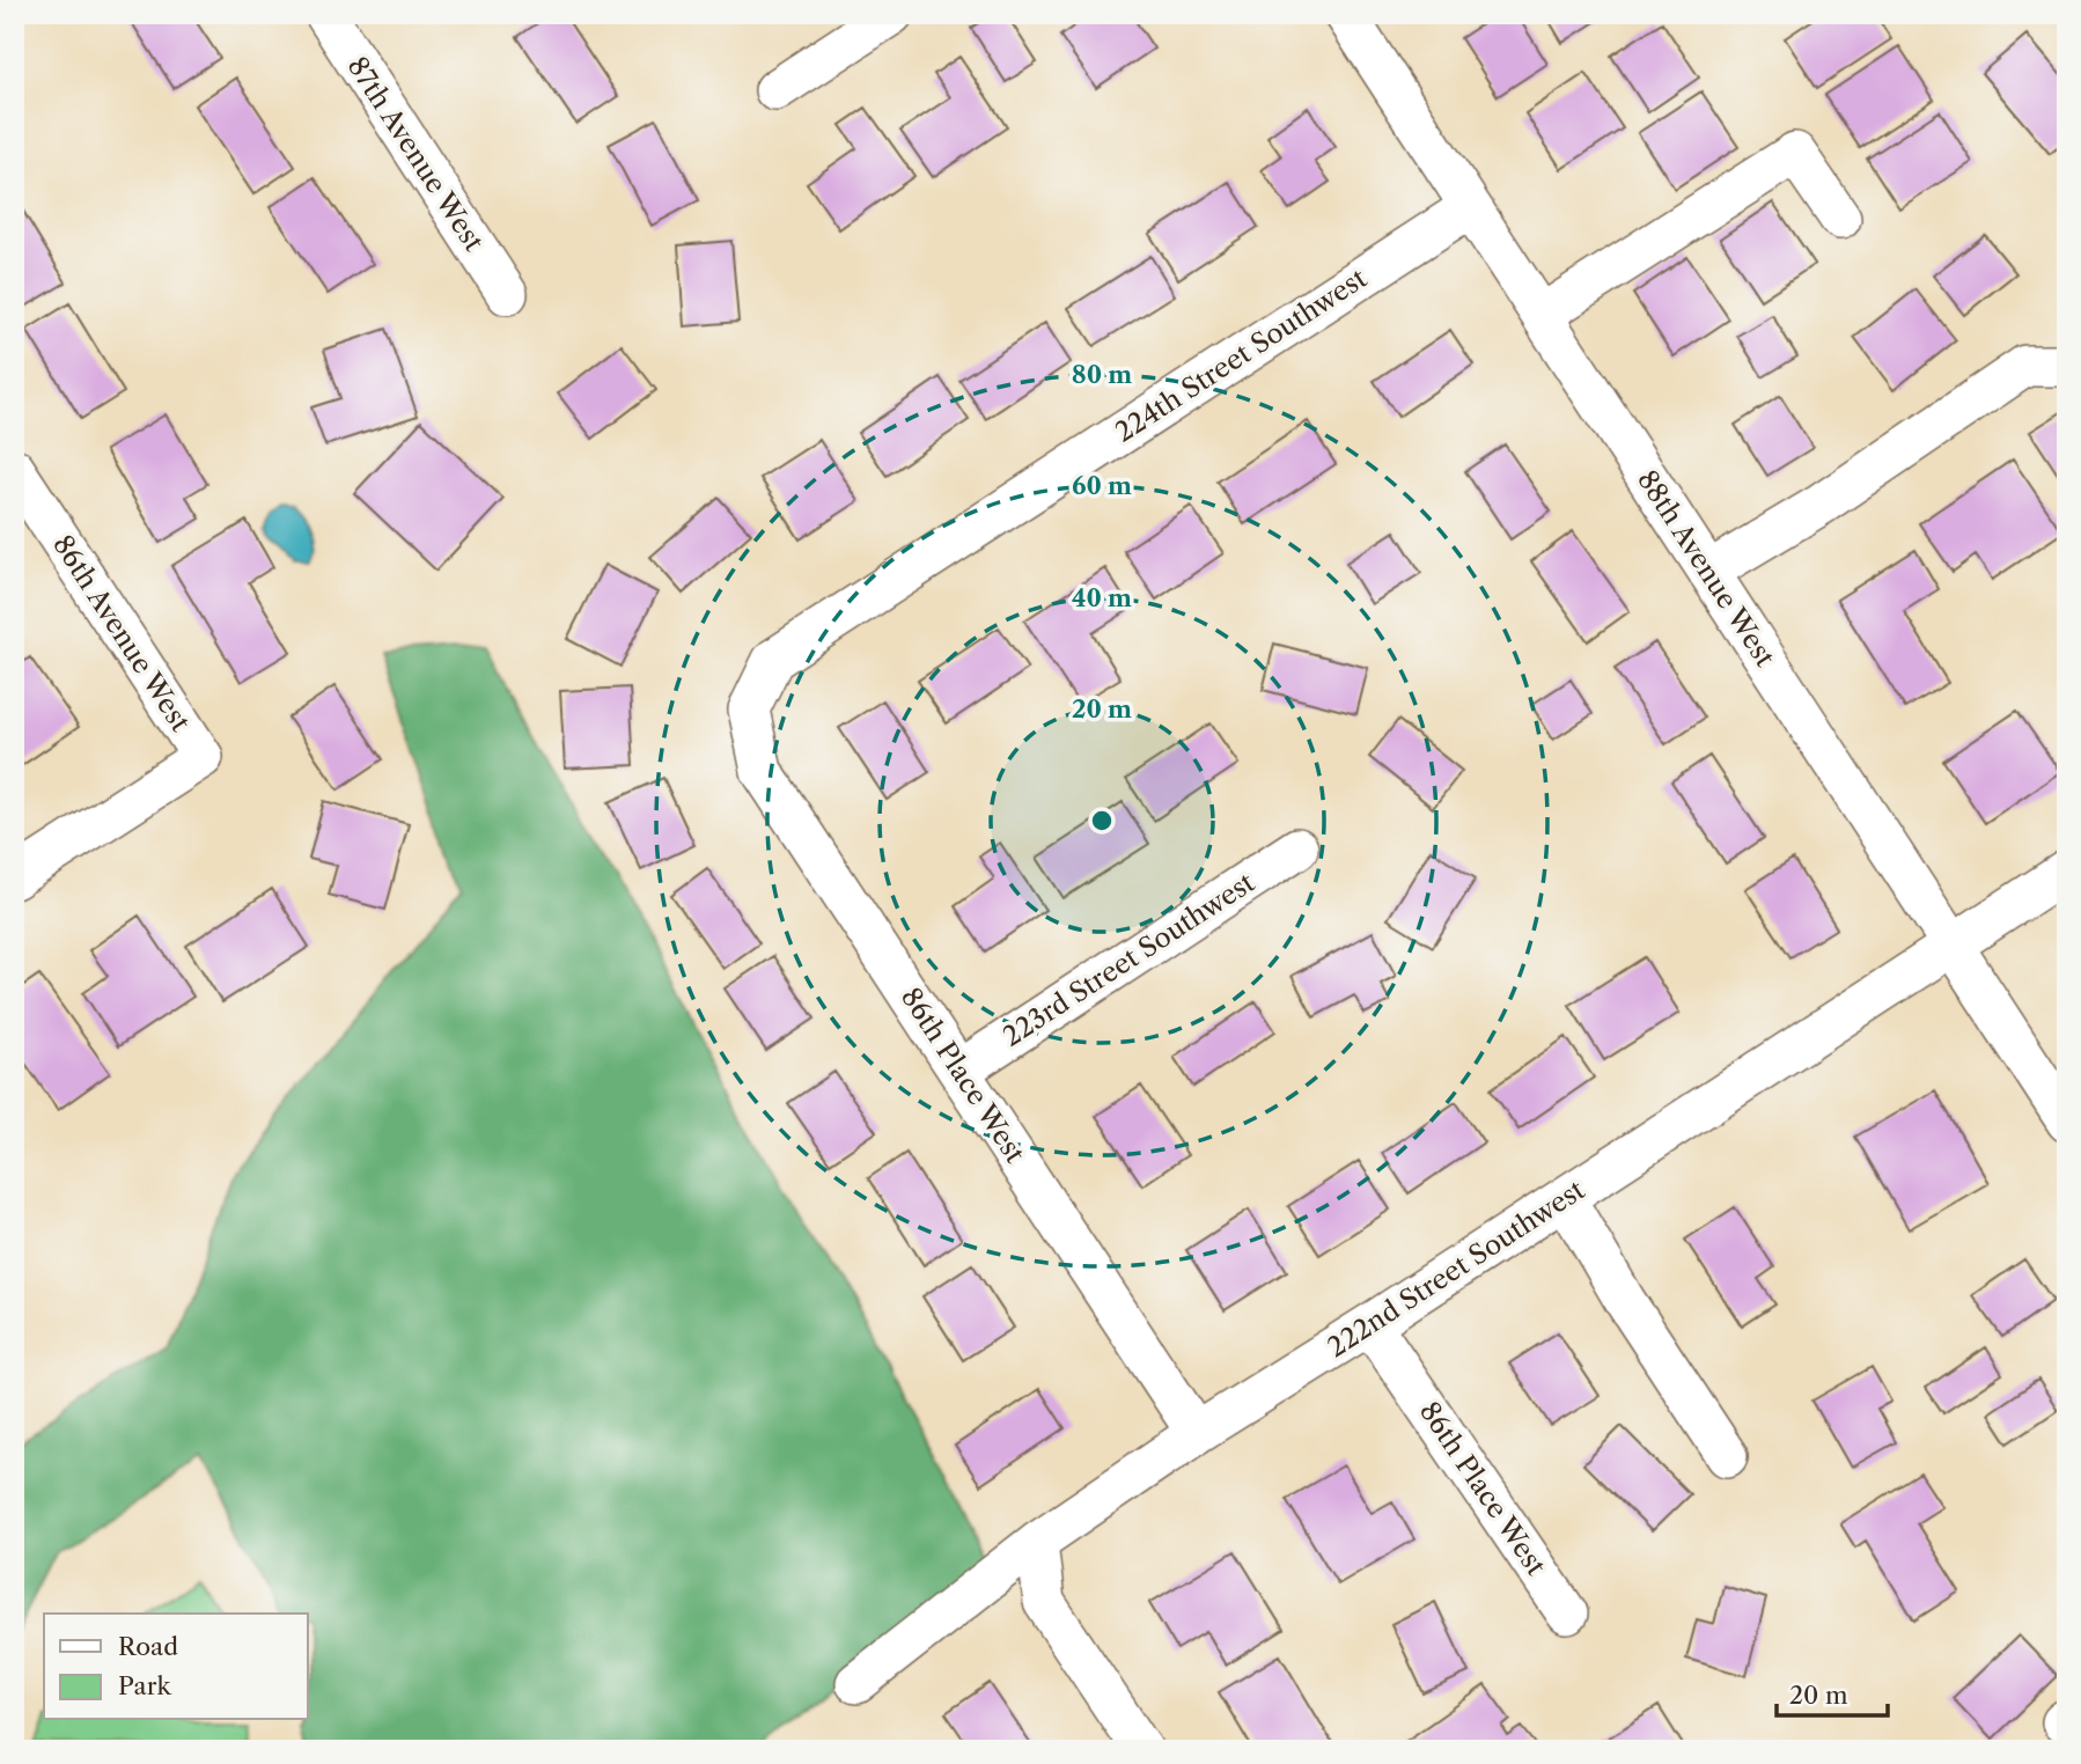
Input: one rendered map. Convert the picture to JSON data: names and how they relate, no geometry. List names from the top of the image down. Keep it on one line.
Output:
{"streets":{"street":["87th Avenue West","224th Street Southwest","88th Avenue West","86th Avenue West","223rd Street Southwest","86th Place West","222nd Street Southwest"]},"crossings":[["224th Street Southwest","88th Avenue West"],["224th Street Southwest","86th Place West"],["88th Avenue West","222nd Street Southwest"],["223rd Street Southwest","86th Place West"],["86th Place West","222nd Street Southwest"]],"legend":["Road","Park"],"scale_bar":"20 m","rings":["80 m","60 m","40 m","20 m"]}
